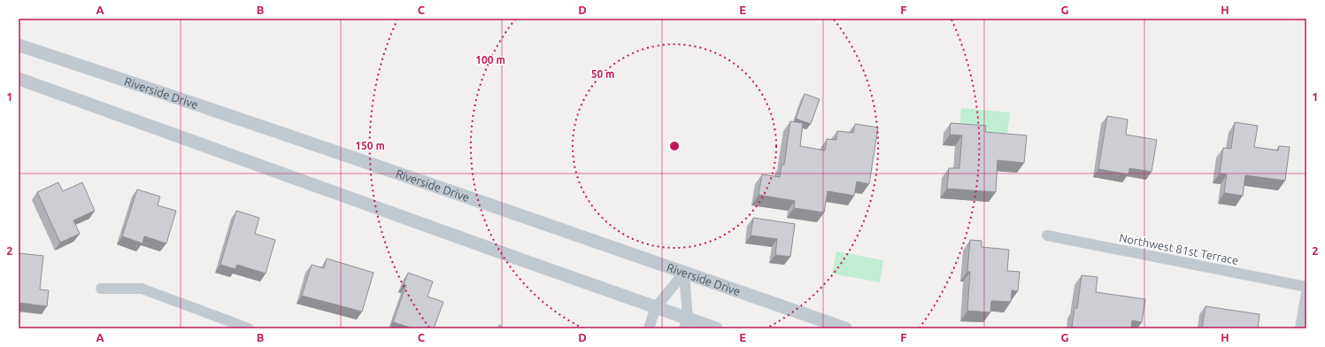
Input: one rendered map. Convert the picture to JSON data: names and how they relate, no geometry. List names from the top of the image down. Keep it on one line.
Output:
{"streets":{"street":["Riverside Drive","Northwest 81st Terrace"]},"grid":{"columns":["A","B","C","D","E","F","G","H"],"rows":["1","2"]},"rings":["100 m","50 m","150 m"]}
